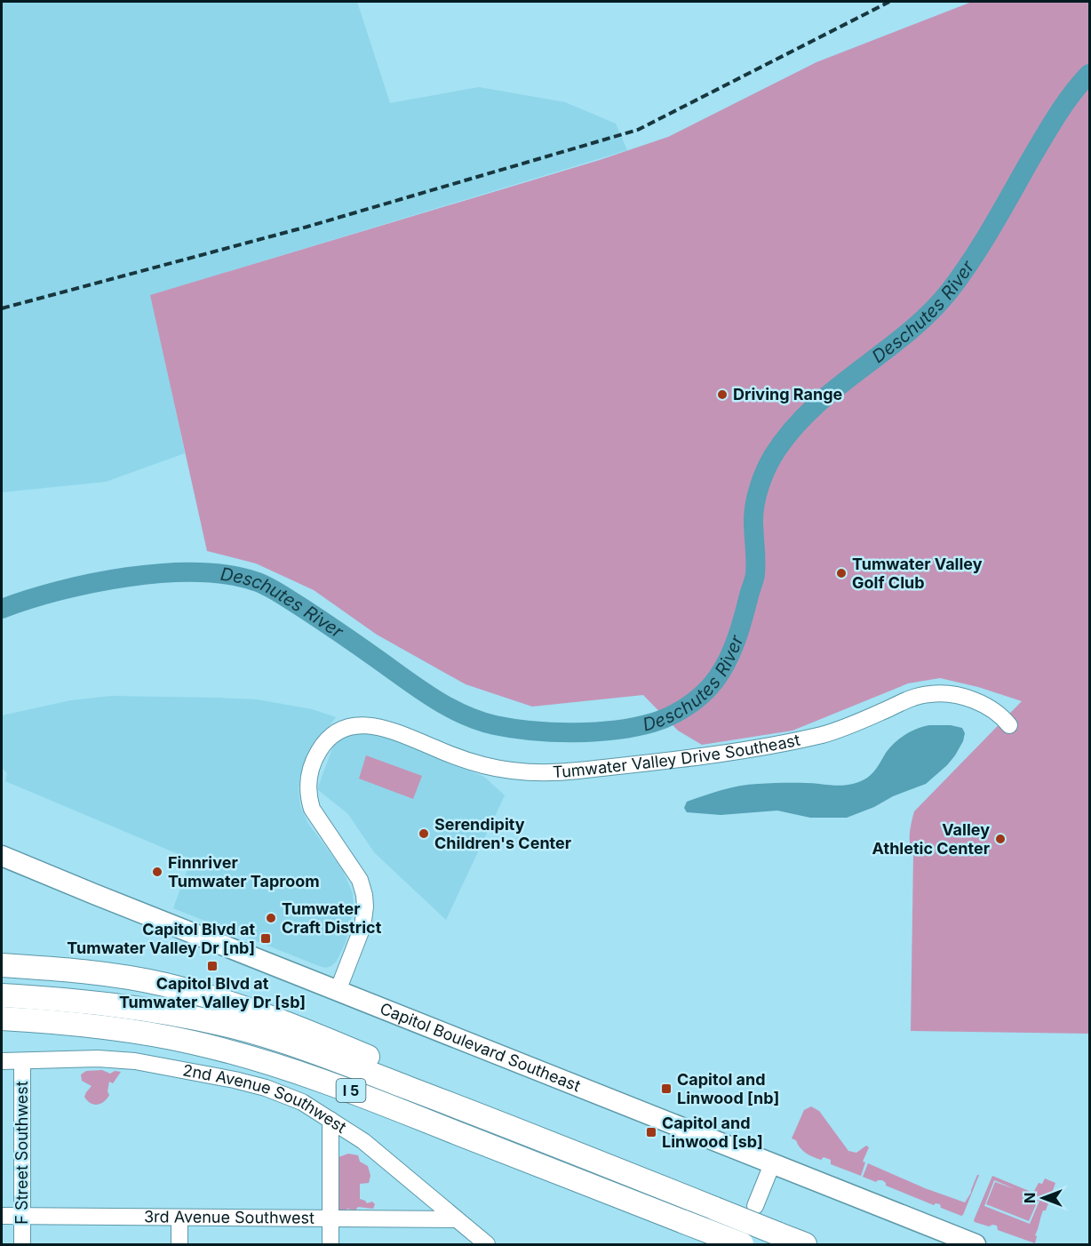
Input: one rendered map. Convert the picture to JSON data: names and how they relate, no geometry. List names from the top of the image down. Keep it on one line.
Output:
{"streets":{"highway":["I 5"],"main road":["Capitol Boulevard Southeast"],"street":["Tumwater Valley Drive Southeast","2nd Avenue Southwest","F Street Southwest","3rd Avenue Southwest"]},"crossings":[["Tumwater Valley Drive Southeast","Capitol Boulevard Southeast"],["2nd Avenue Southwest","F Street Southwest"],["2nd Avenue Southwest","3rd Avenue Southwest"],["F Street Southwest","3rd Avenue Southwest"]],"water":["Deschutes River"],"places":{"other":["Driving Range","Tumwater Valley Golf Club","Serendipity Children's Center","Valley Athletic Center","Finnriver Tumwater Taproom","Tumwater Craft District"],"transit":["Capitol Blvd at Tumwater Valley Dr [nb]","Capitol Blvd at Tumwater Valley Dr [sb]","Capitol and Linwood [nb]","Capitol and Linwood [sb]"]},"north":"left"}
